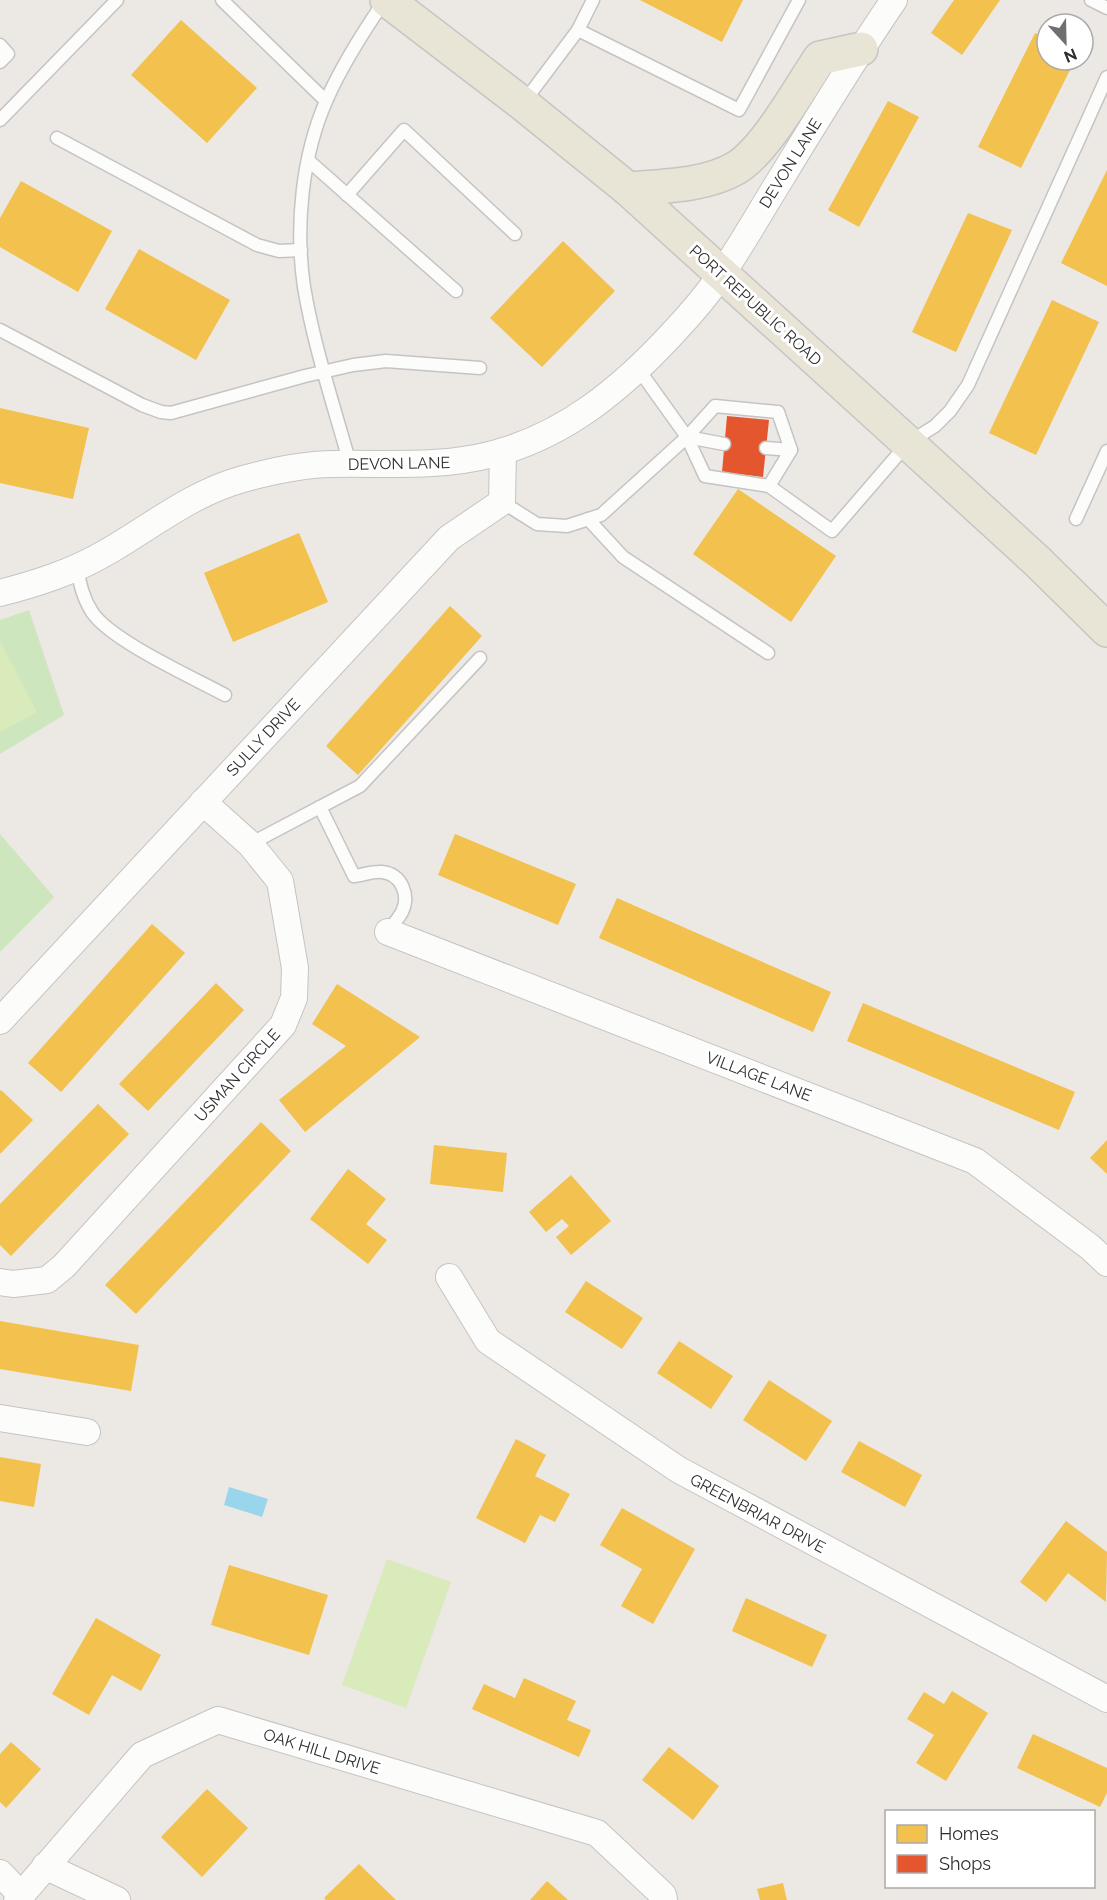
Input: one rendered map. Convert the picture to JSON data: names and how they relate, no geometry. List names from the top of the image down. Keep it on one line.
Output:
{"streets":{"main road":["PORT REPUBLIC ROAD"],"street":["DEVON LANE","SULLY DRIVE","USMAN CIRCLE","VILLAGE LANE","GREENBRIAR DRIVE","OAK HILL DRIVE"]},"crossings":[["DEVON LANE","PORT REPUBLIC ROAD"],["SULLY DRIVE","USMAN CIRCLE"]],"legend":["Homes","Shops"],"north":"bottom"}
